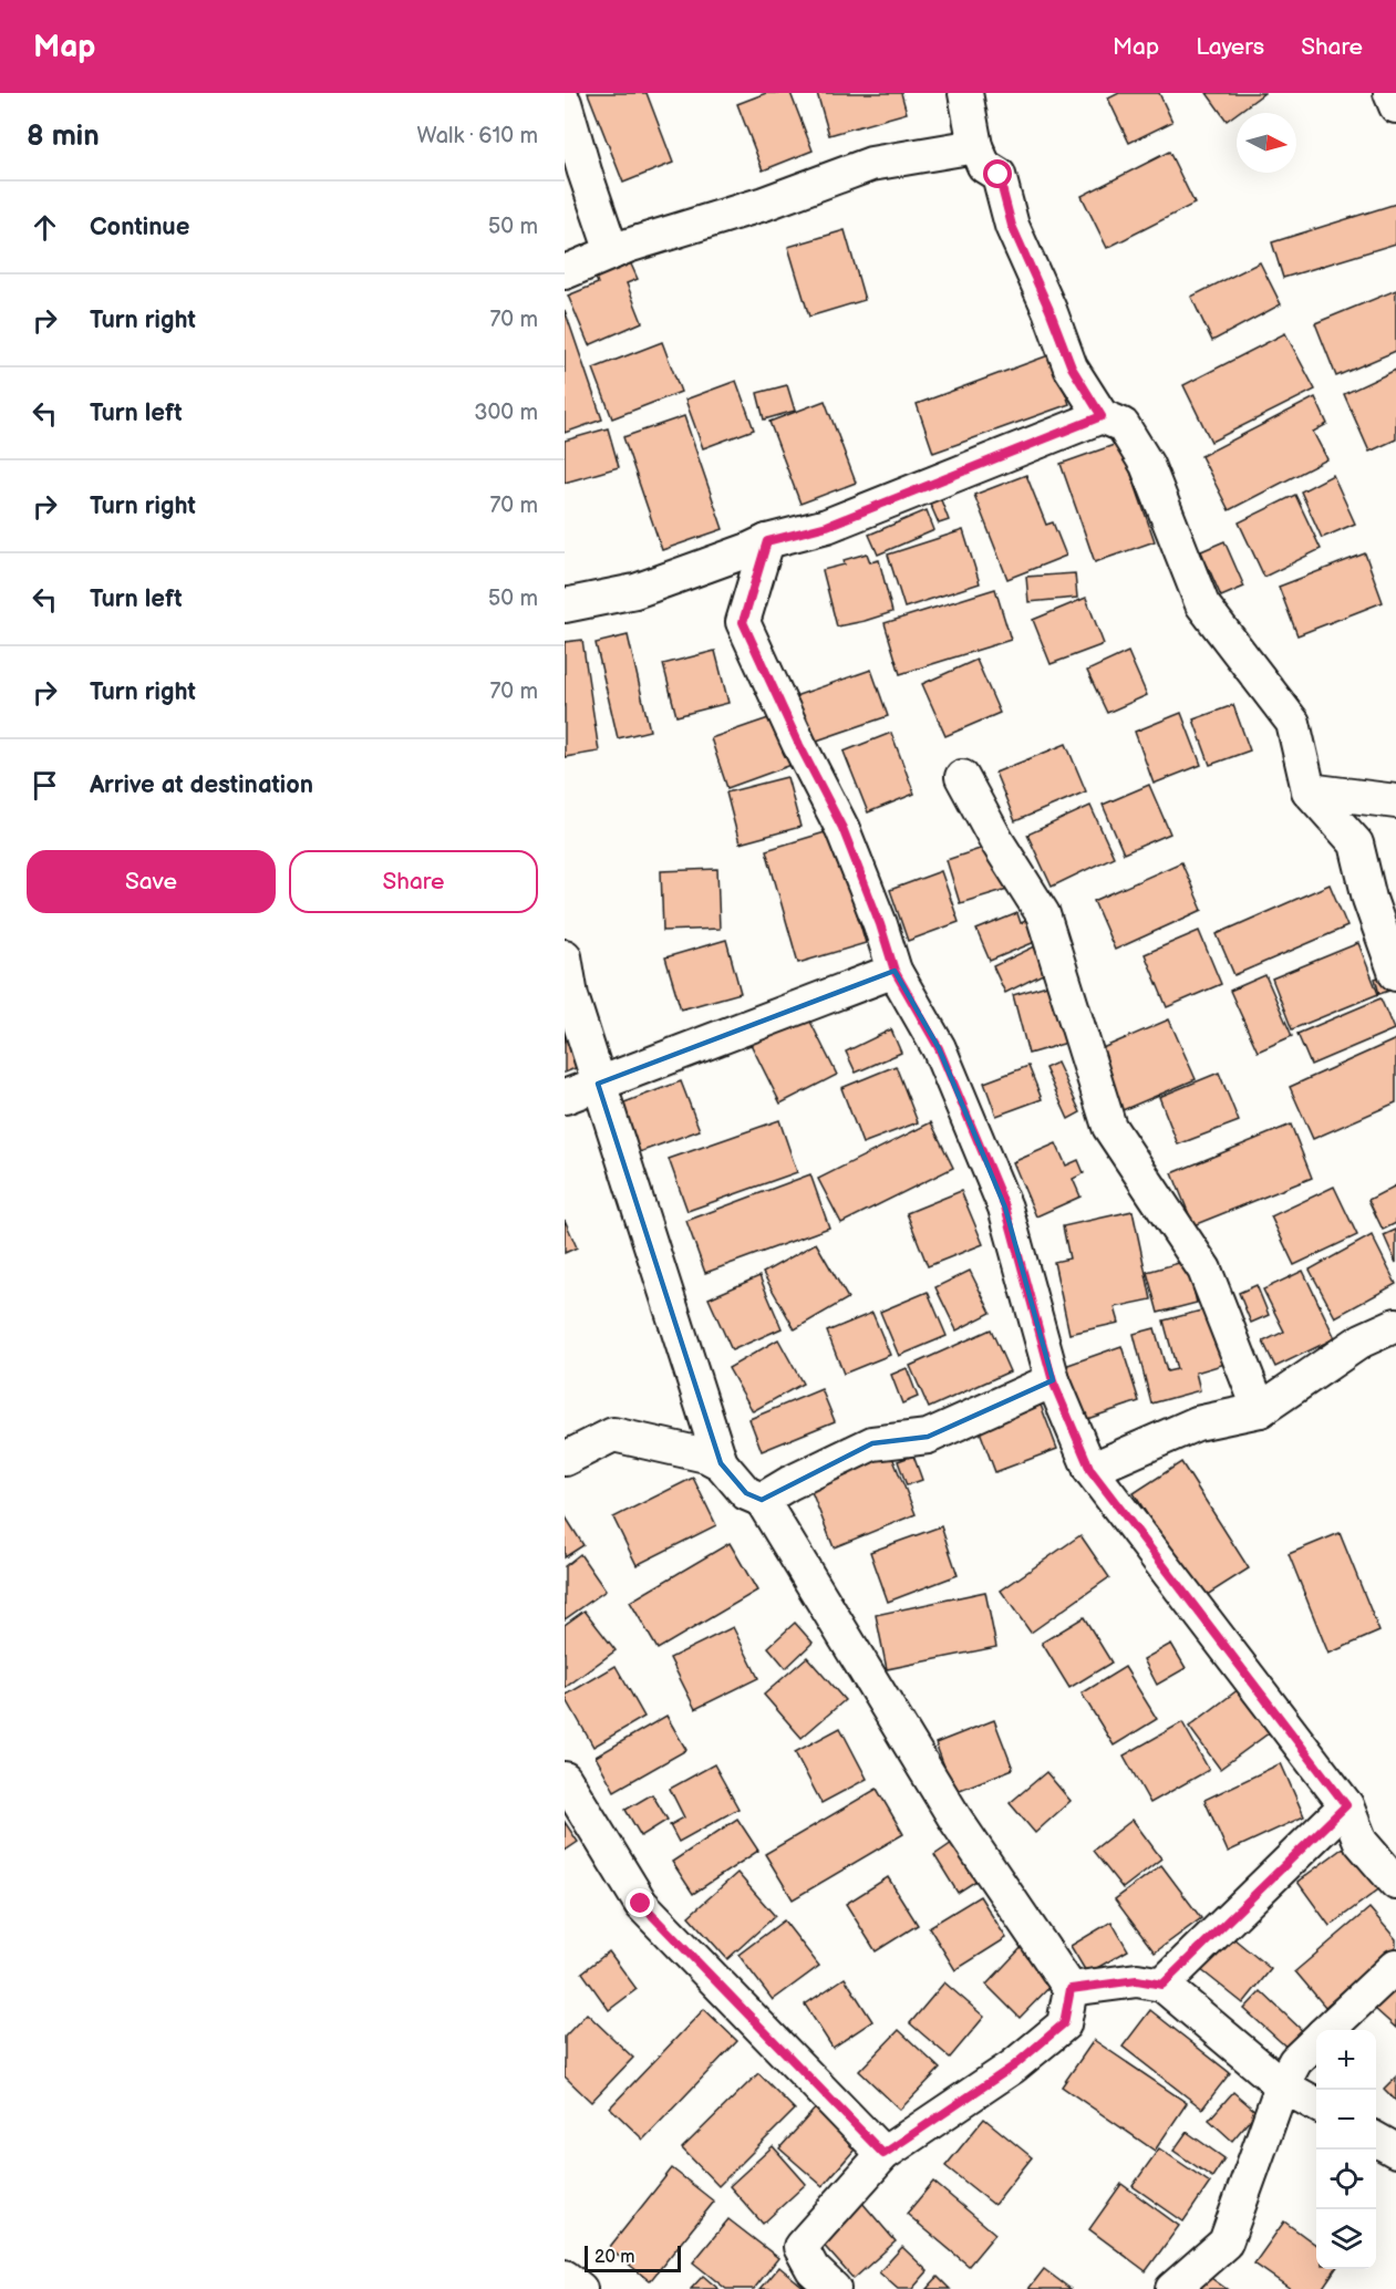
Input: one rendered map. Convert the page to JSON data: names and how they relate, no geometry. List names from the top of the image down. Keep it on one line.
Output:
{"scale_bar":"20 m","north":"right","page":{"header":"Map","nav":["Map","Layers","Share"],"heading":["8 min","Walk · 610 m"],"list":[["Continue","50 m"],["Turn right","70 m"],["Turn left","300 m"],["Turn right","70 m"],["Turn left","50 m"],["Turn right","70 m"],"Arrive at destination"],"buttons":["Save","Share"],"map_buttons":["+","−"],"scale":"20 m"}}
